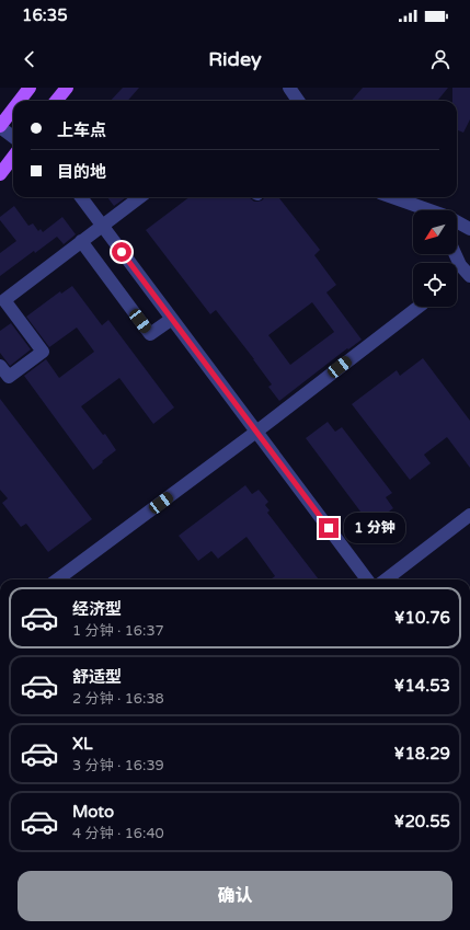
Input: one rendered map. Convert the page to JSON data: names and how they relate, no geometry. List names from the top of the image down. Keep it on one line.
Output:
{"north":"bottom left","page":{"status":"16:35","header":"Ridey","banner":["上车点","目的地"],"bubble":"1 分钟","list":[{"name":"经济型","note":"1 分钟 · 16:37","value":"¥10.76"},{"name":"舒适型","note":"2 分钟 · 16:38","value":"¥14.53"},{"name":"XL","note":"3 分钟 · 16:39","value":"¥18.29"},{"name":"Moto","note":"4 分钟 · 16:40","value":"¥20.55"}],"buttons":"确认"}}
